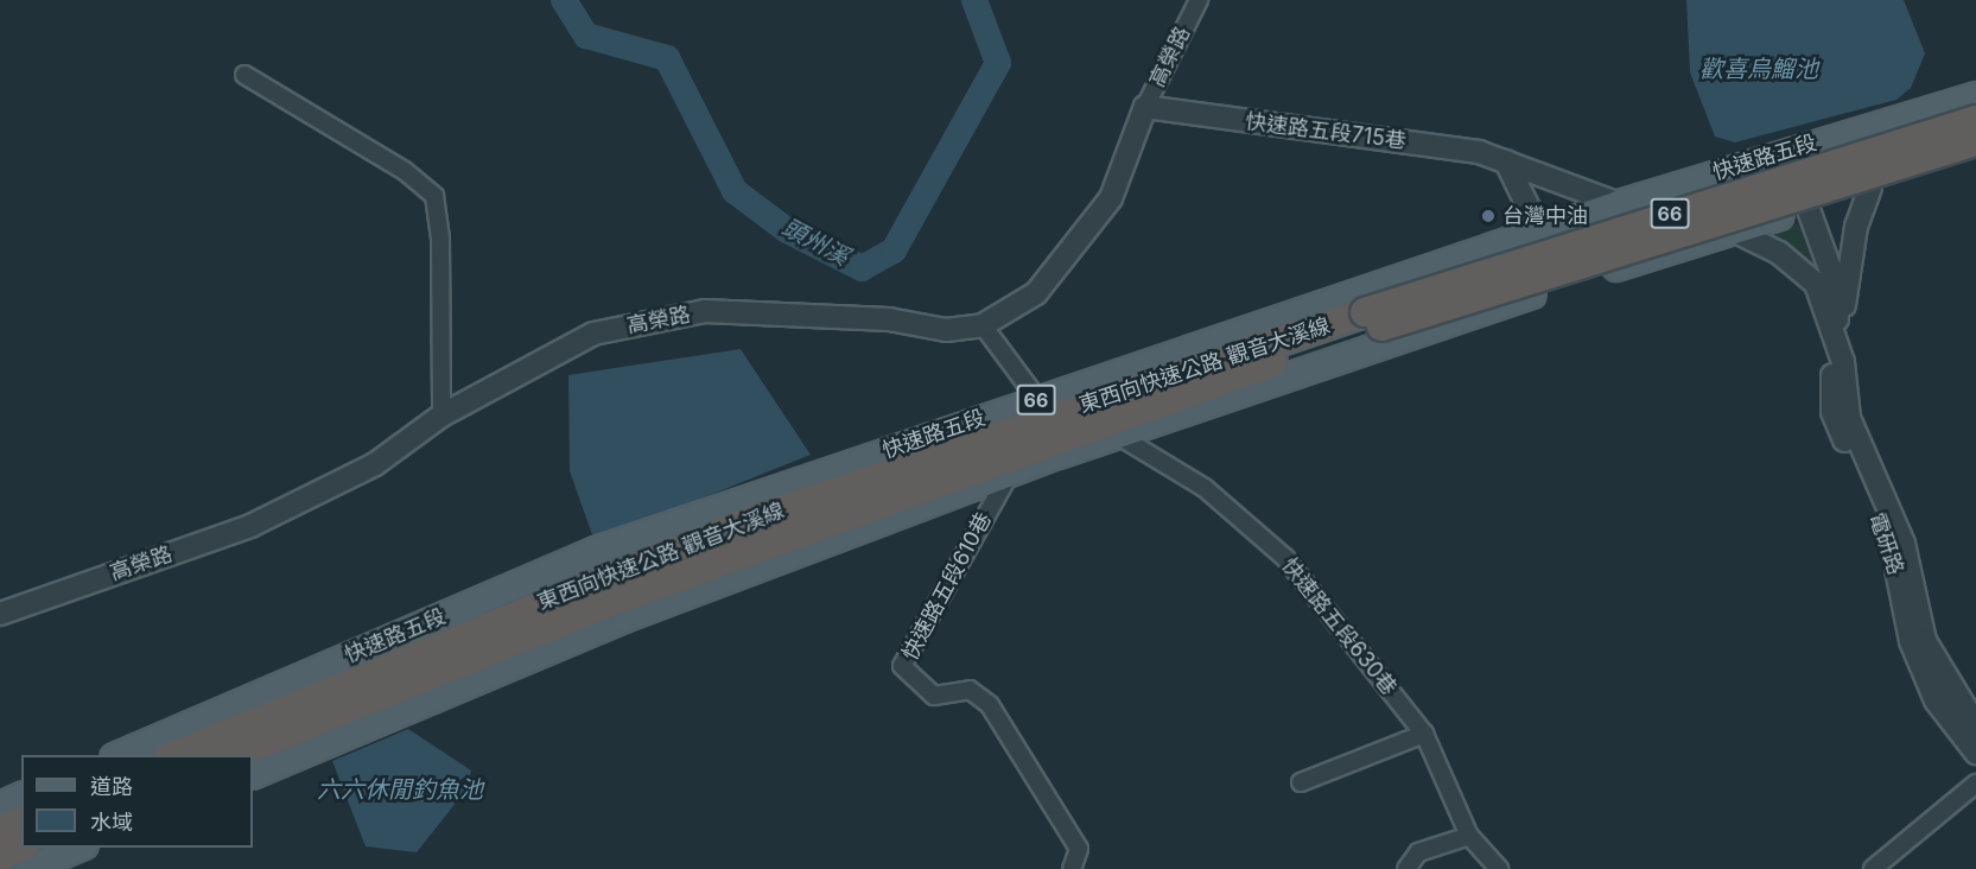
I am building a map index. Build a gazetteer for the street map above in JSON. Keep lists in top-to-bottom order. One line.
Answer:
{"streets":{"highway":["66","東西向快速公路 觀音大溪線"],"main road":["快速路五段"],"street":["高榮路","快速路五段715巷","電研路","快速路五段610巷","快速路五段630巷"]},"crossings":[["高榮路","快速路五段715巷"],["快速路五段715巷","快速路五段"],["快速路五段","電研路"],["66","電研路"],["66","快速路五段610巷"],["66","快速路五段630巷"]],"water":["歡喜烏鰡池","頭州溪","六六休閒釣魚池"],"places":["台灣中油"],"legend":["道路","水域"]}
